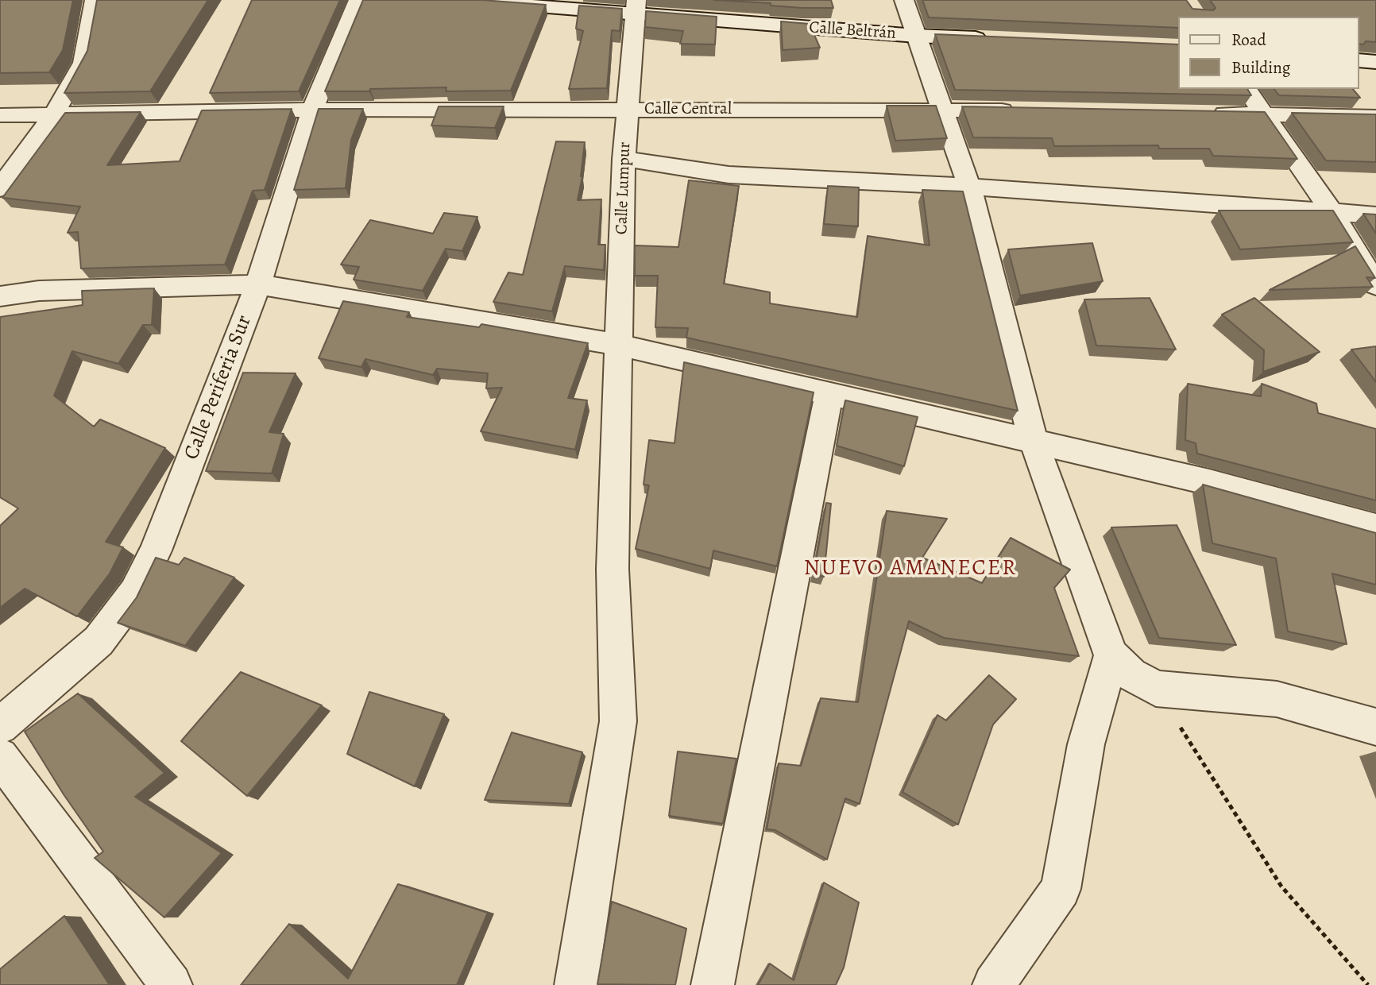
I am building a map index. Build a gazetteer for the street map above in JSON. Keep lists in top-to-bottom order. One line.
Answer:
{"streets":{"street":["Calle Beltrán","Calle Central","Calle Lumpur","Calle Periferia Sur"]},"crossings":[["Calle Beltrán","Calle Lumpur"],["Calle Central","Calle Lumpur"],["Calle Central","Calle Periferia Sur"]],"districts":["NUEVO AMANECER"],"legend":["Road","Building"]}
